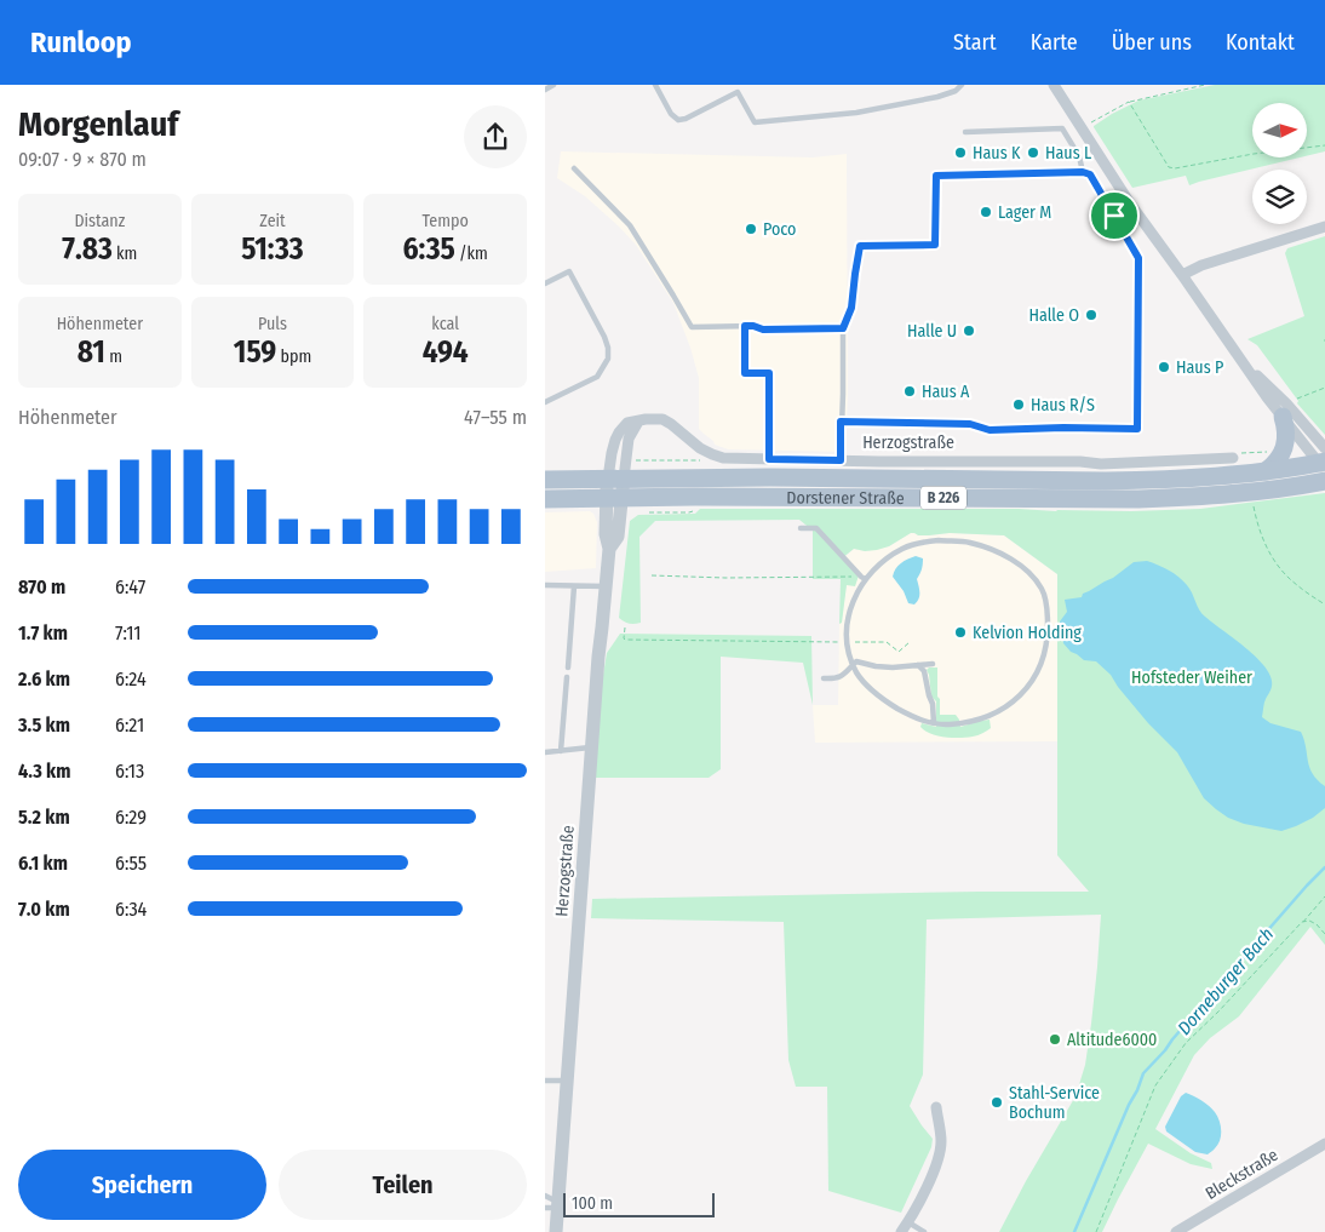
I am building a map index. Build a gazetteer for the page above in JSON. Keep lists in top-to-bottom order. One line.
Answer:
{"streets":{"main road":["Dorstener Straße","B 226"],"street":["Herzogstraße","Bleckstraße"]},"crossings":[["Herzogstraße","Dorstener Straße"]],"water":["Dorneburger Bach"],"parks":["Hofsteder Weiher"],"places":["Haus K","Haus L","Lager M","Poco","Halle O","Halle U","Haus P","Haus A","Haus R/S","Kelvion Holding","Altitude6000","Stahl-Service Bochum"],"scale_bar":"100 m","north":"right","page":{"header":"Runloop","nav":["Start","Karte","Über uns","Kontakt"],"heading":["Morgenlauf","09:07 · 9 × 870 m"],"stats":[["Distanz","7.83 km"],["Zeit","51:33"],["Tempo","6:35 /km"],["Höhenmeter","81 m"],["Puls","159 bpm"],["kcal","494"]],"chart":["Höhenmeter","47–55 m"],"list":[{"name":"870 m","note":"6:47"},{"name":"1.7 km","note":"7:11"},{"name":"2.6 km","note":"6:24"},{"name":"3.5 km","note":"6:21"},{"name":"4.3 km","note":"6:13"},{"name":"5.2 km","note":"6:29"},{"name":"6.1 km","note":"6:55"},{"name":"7.0 km","note":"6:34"}],"buttons":["Speichern","Teilen"],"scale":"100 m"}}
